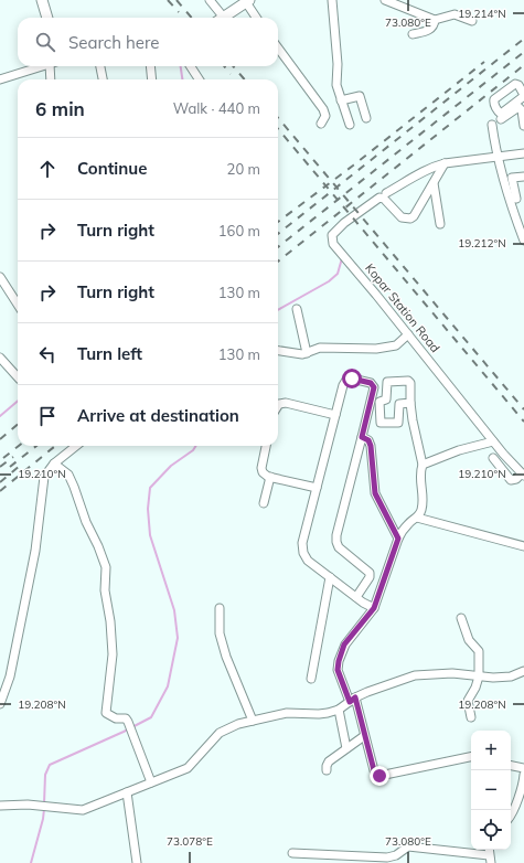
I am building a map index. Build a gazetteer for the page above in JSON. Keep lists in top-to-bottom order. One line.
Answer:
{"streets":{"street":["Kopar Station Road"]},"page":{"search":"Search here","heading":["6 min","Walk · 440 m"],"list":[["Continue","20 m"],["Turn right","160 m"],["Turn right","130 m"],["Turn left","130 m"],"Arrive at destination"],"map_buttons":["+","−"]},"coordinates":["19.214°N","73.080°E","19.212°N","19.210°N","19.208°N","73.078°E"]}
